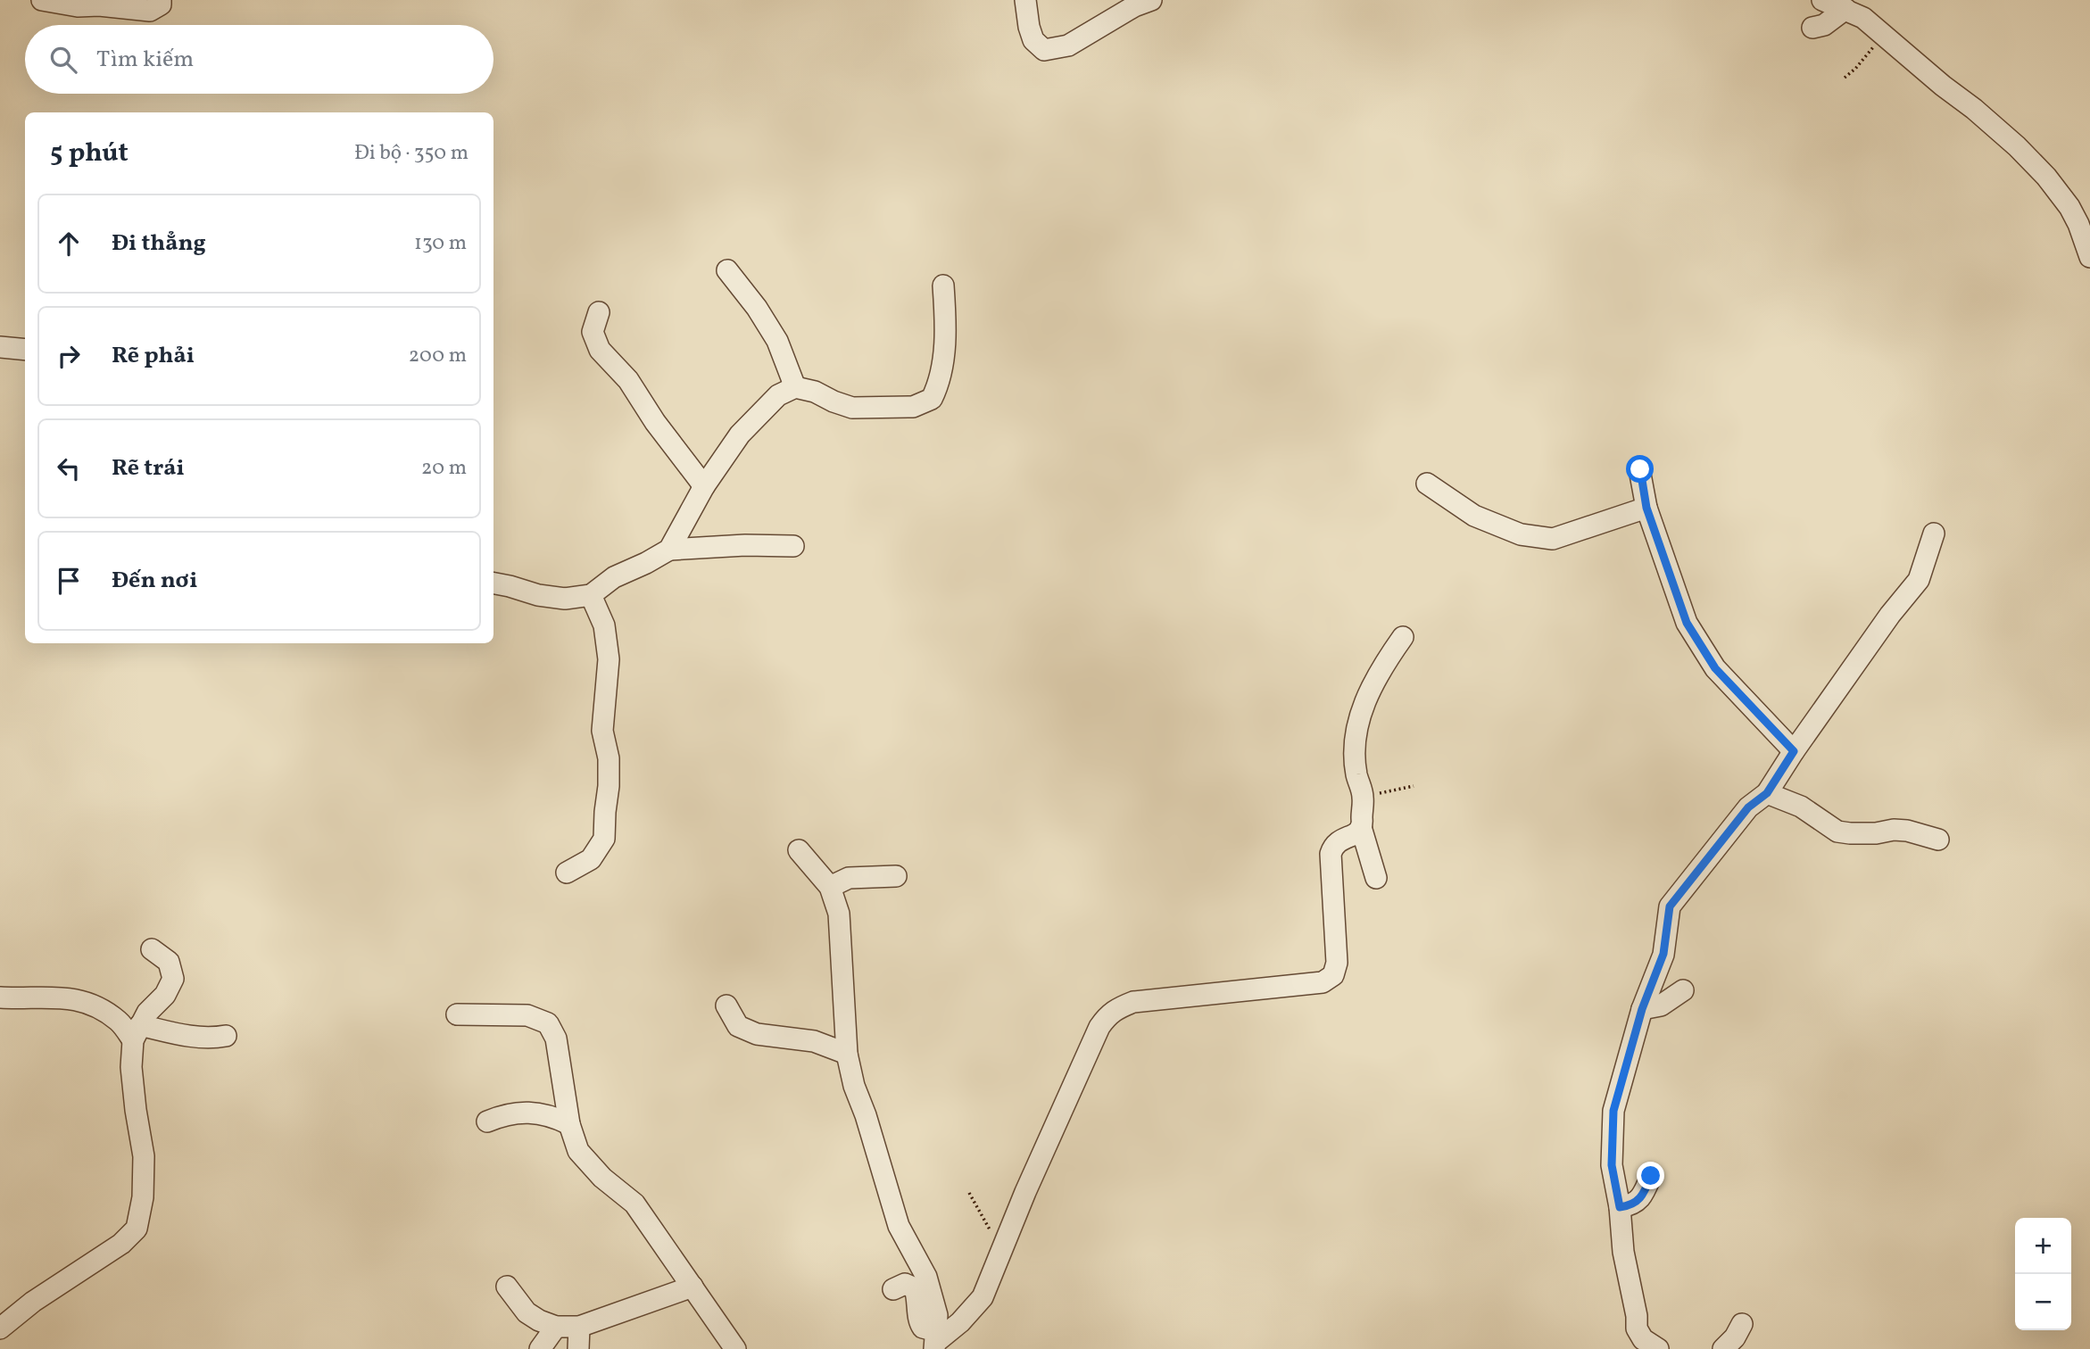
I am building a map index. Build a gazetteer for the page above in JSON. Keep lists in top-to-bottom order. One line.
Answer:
{"page":{"search":"Tìm kiếm","heading":["5 phút","Đi bộ · 350 m"],"list":[["Đi thẳng","130 m"],["Rẽ phải","200 m"],["Rẽ trái","20 m"],"Đến nơi"],"map_buttons":["+","−"]}}
